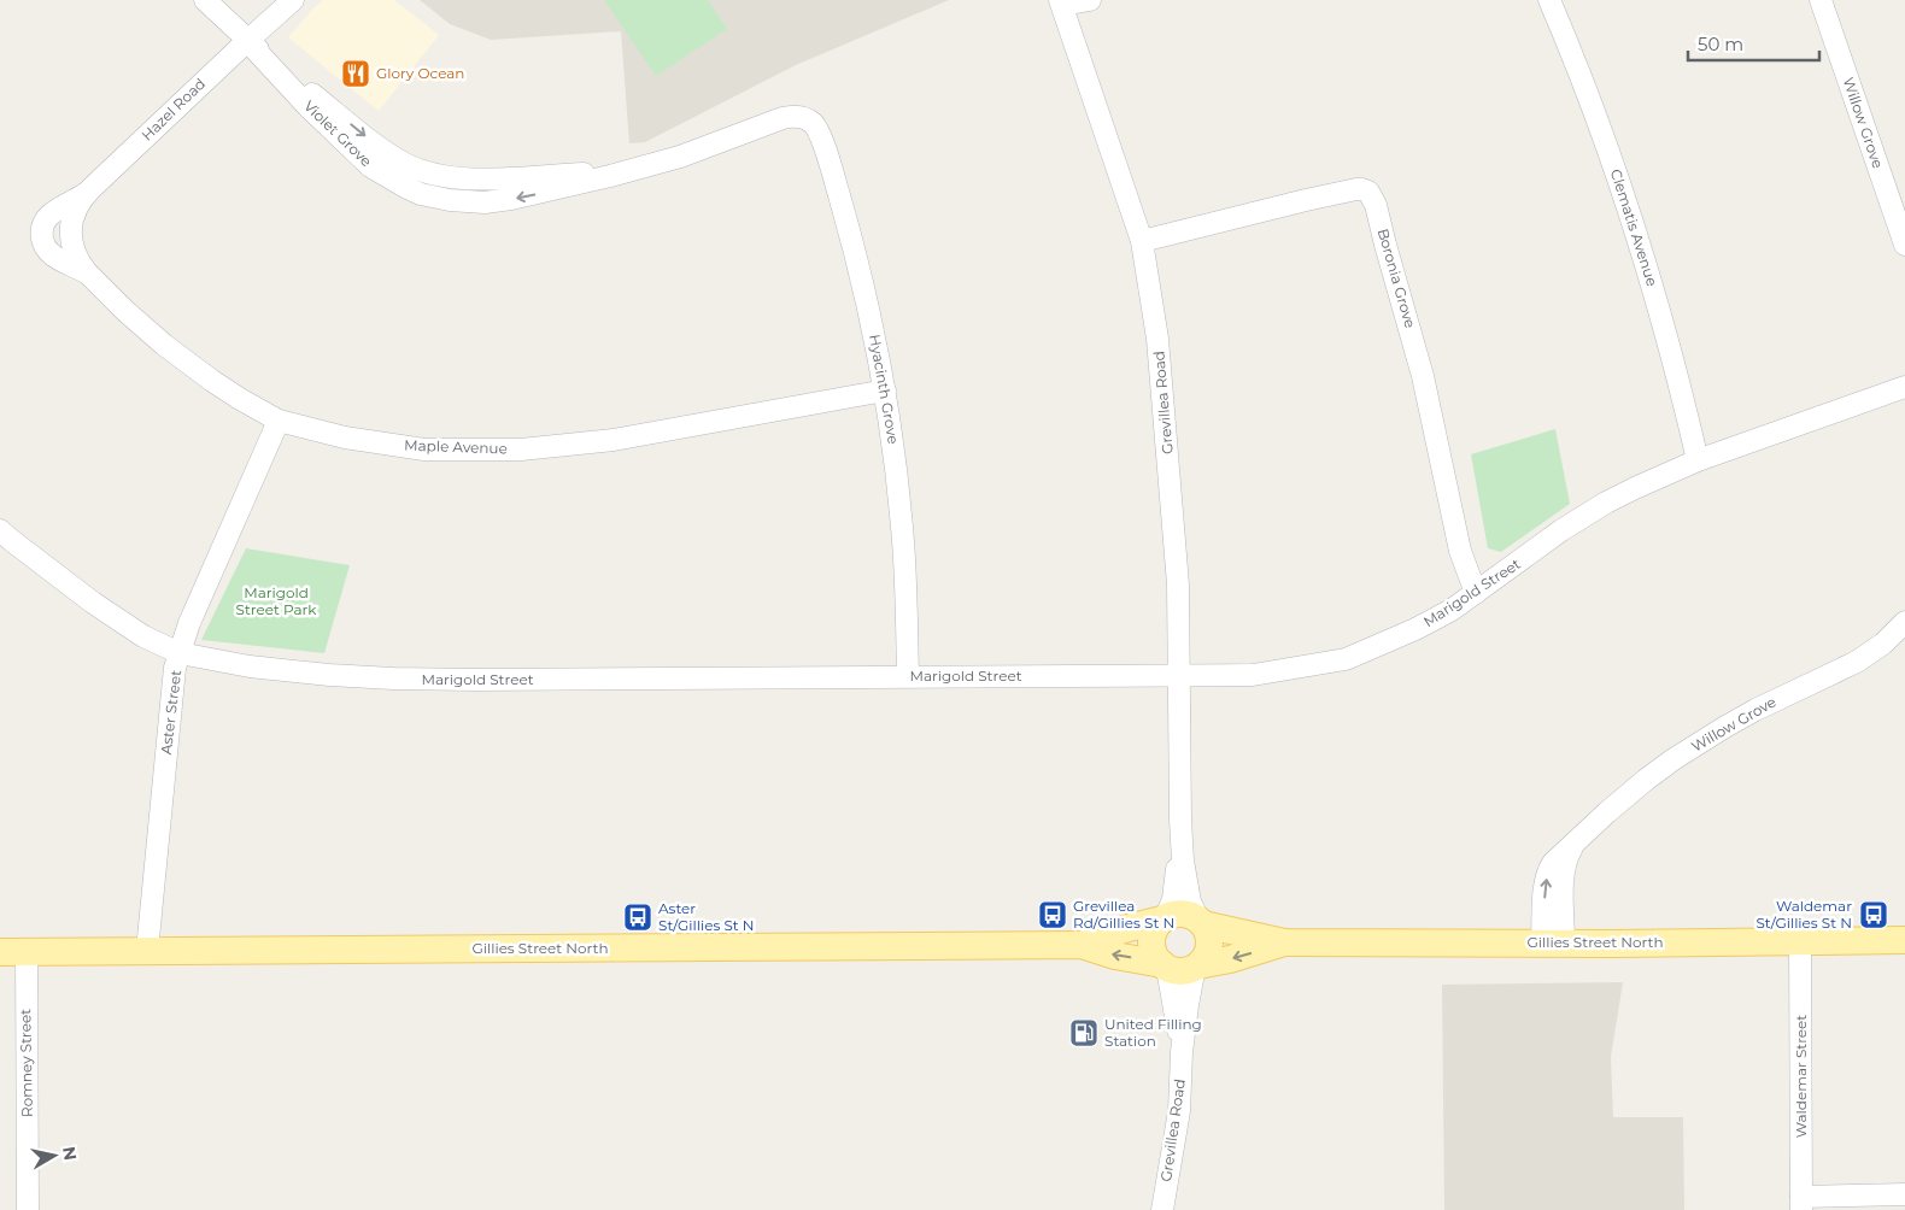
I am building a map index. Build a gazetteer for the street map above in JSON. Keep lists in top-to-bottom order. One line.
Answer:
{"streets":{"main road":["Gillies Street North"],"street":["Hazel Road","Willow Grove","Violet Grove","Clematis Avenue","Boronia Grove","Hyacinth Grove","Grevillea Road","Maple Avenue","Marigold Street","Aster Street","Romney Street","Waldemar Street"]},"crossings":[["Hazel Road","Violet Grove"],["Hazel Road","Maple Avenue"],["Willow Grove","Gillies Street North"],["Violet Grove","Hyacinth Grove"],["Clematis Avenue","Marigold Street"],["Boronia Grove","Grevillea Road"],["Boronia Grove","Marigold Street"],["Hyacinth Grove","Maple Avenue"],["Hyacinth Grove","Marigold Street"],["Grevillea Road","Marigold Street"],["Grevillea Road","Gillies Street North"],["Maple Avenue","Aster Street"],["Marigold Street","Aster Street"],["Aster Street","Gillies Street North"],["Gillies Street North","Romney Street"],["Gillies Street North","Waldemar Street"]],"parks":["Marigold Street Park"],"places":{"restaurant":["Glory Ocean"],"bus stop":["Grevillea Rd/Gillies St N","Waldemar St/Gillies St N","Aster St/Gillies St N"],"fuel station":["United Filling Station"]},"scale_bar":"50 m","north":"right"}
